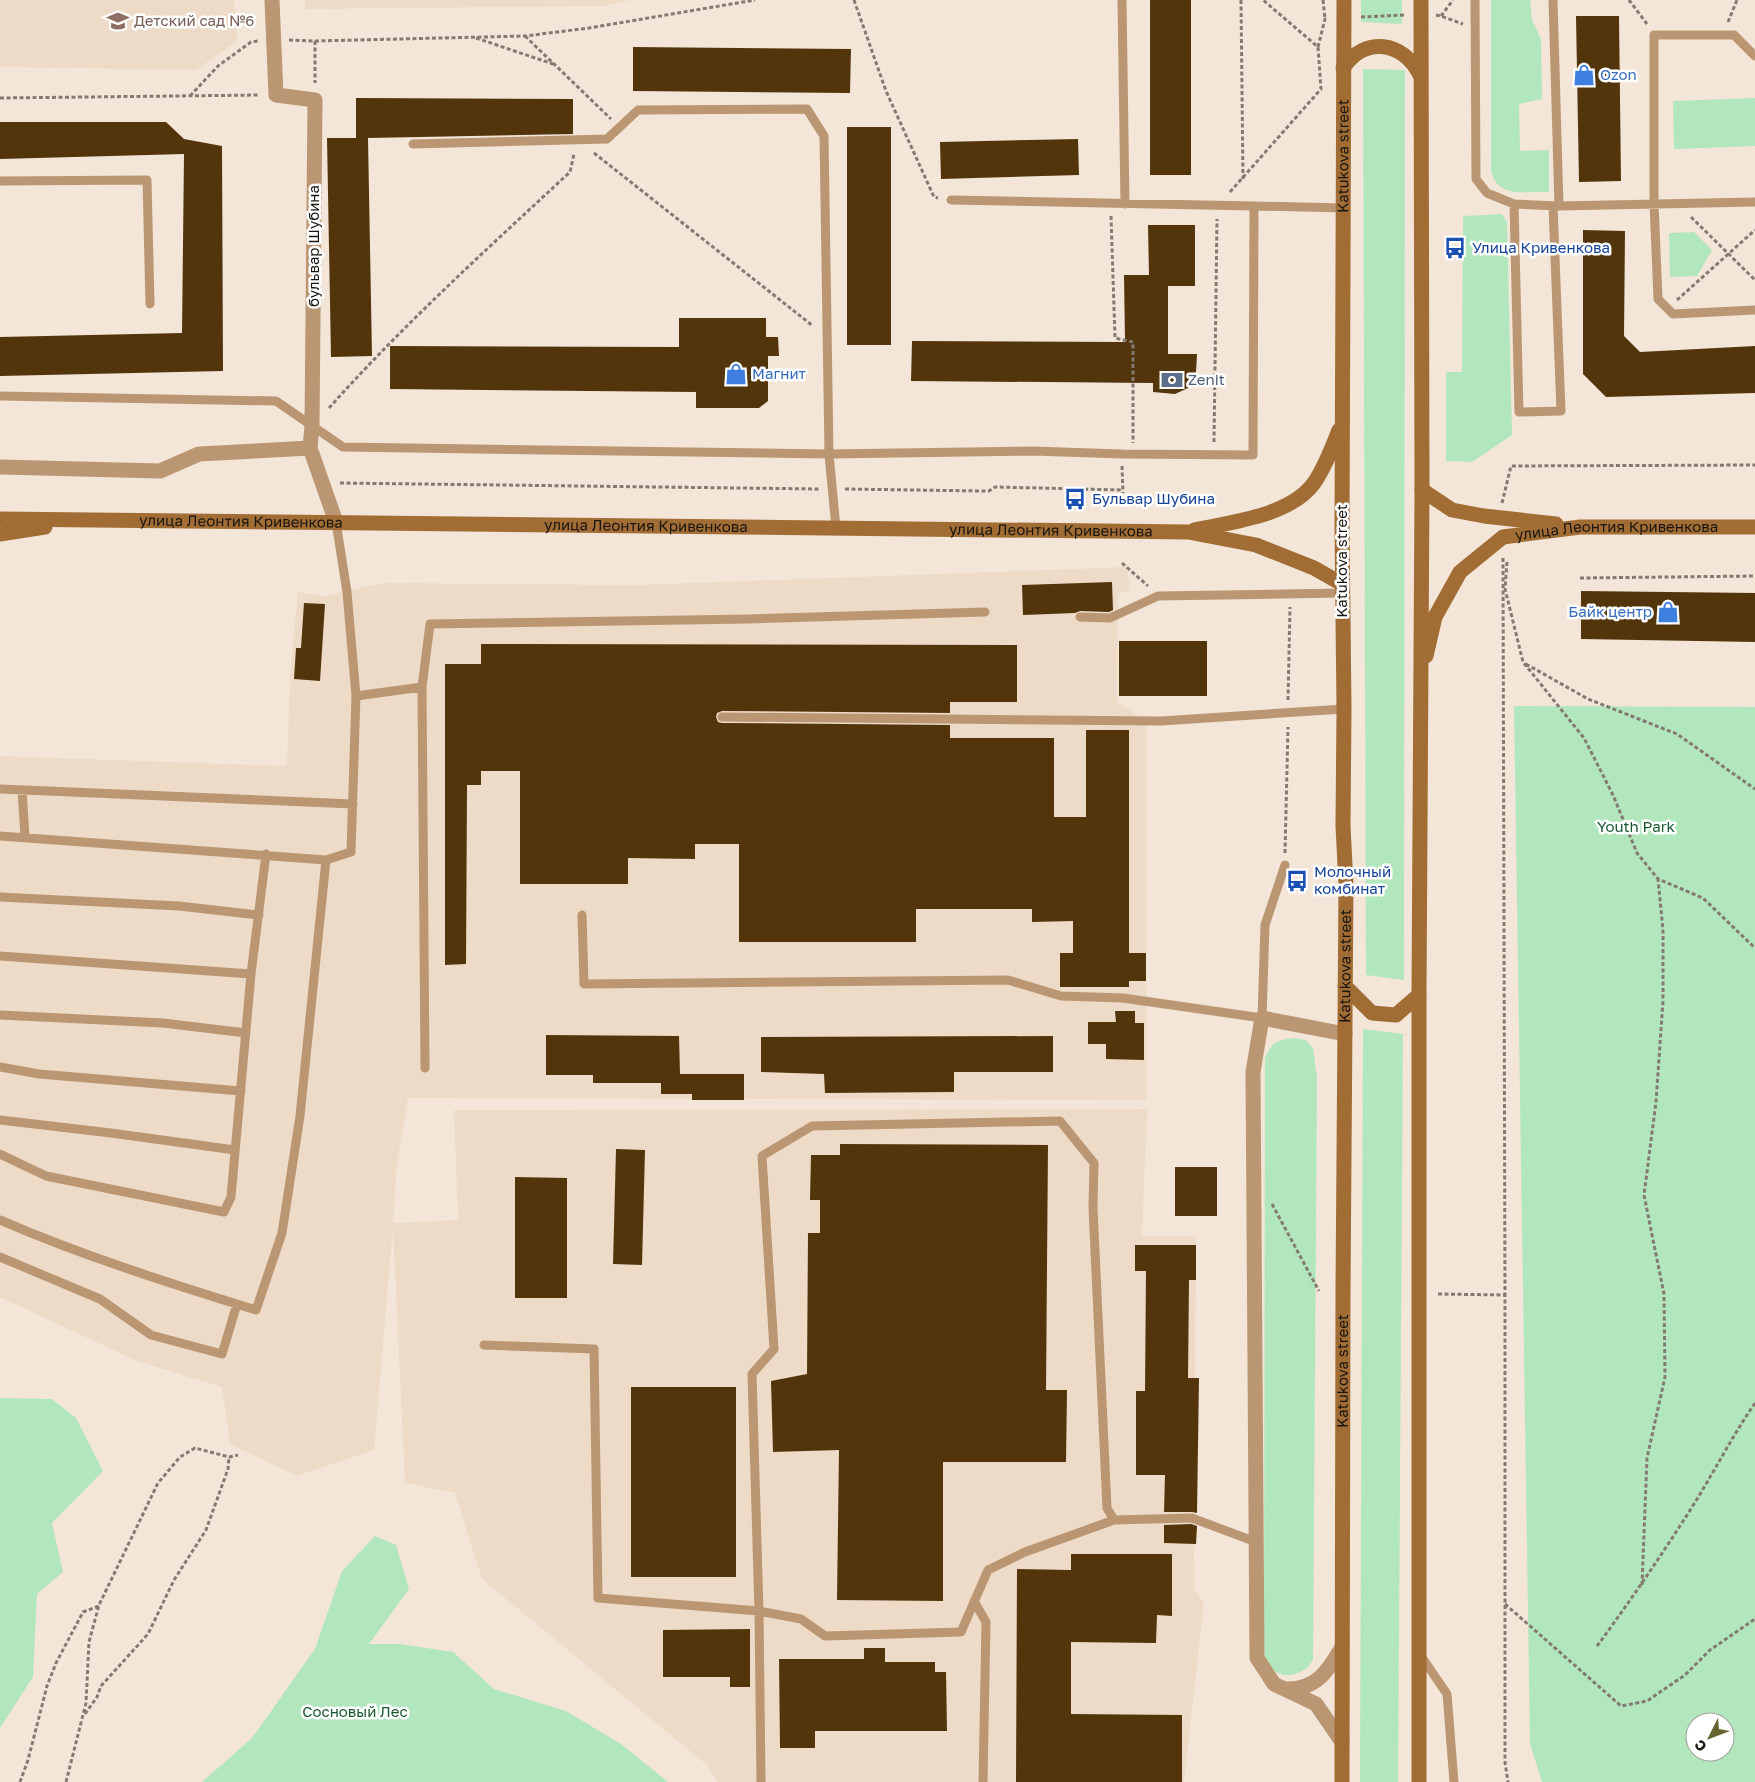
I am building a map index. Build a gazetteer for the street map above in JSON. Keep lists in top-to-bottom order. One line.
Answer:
{"streets":{"main road":["Katukova street","улица Леонтия Кривенкова"],"street":["бульвар Шубина"]},"crossings":[["бульвар Шубина","улица Леонтия Кривенкова"]],"parks":["Youth Park","Сосновый Лес"],"places":{"school or university":["Детский сад №6"],"shop":["Ozon","Магнит","Байк центр"],"bus stop":["Улица Кривенкова","Бульвар Шубина","Молочный комбинат"],"bank":["Zenit"]},"north":"bottom left"}
